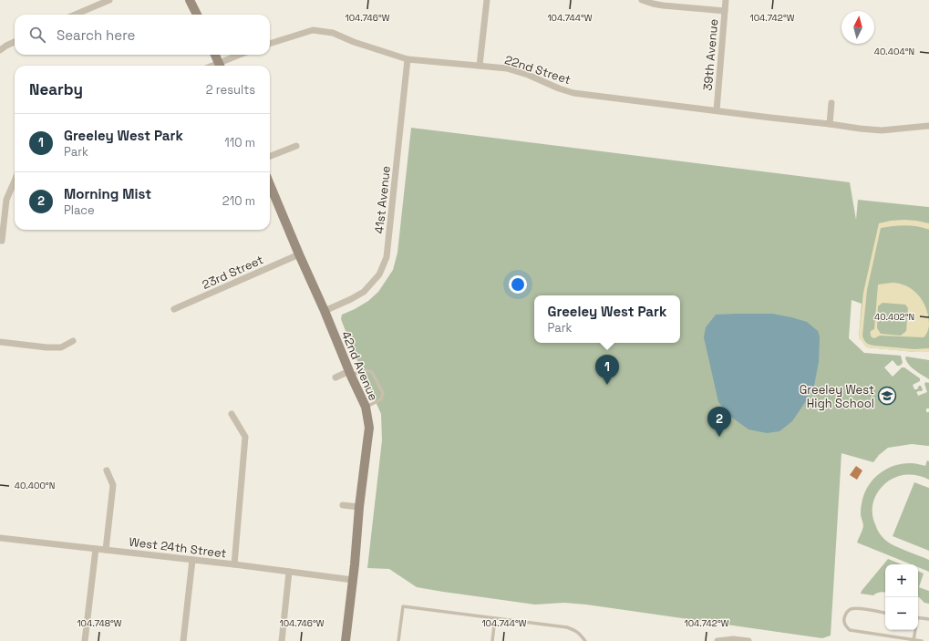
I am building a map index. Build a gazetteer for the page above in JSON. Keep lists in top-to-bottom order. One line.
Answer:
{"streets":{"street":["39th Avenue","22nd Street","41st Avenue","23rd Street","42nd Avenue","West 24th Street"]},"crossings":[["39th Avenue","22nd Street"],["22nd Street","41st Avenue"],["41st Avenue","42nd Avenue"],["23rd Street","42nd Avenue"],["42nd Avenue","West 24th Street"]],"places":{"school or university":["Greeley West High School"]},"north":"top","page":{"search":"Search here","heading":["Nearby","2 results"],"list":[{"mark":"1","name":"Greeley West Park","note":"Park","value":"110 m"},{"mark":"2","name":"Morning Mist","note":"Place","value":"210 m"}],"popup":["Greeley West Park","Park"],"pins":["1","2"],"map_buttons":["+","−"]},"coordinates":["104.746°W","104.744°W","104.742°W","40.404°N","40.402°N","40.400°N","104.748°W"]}
